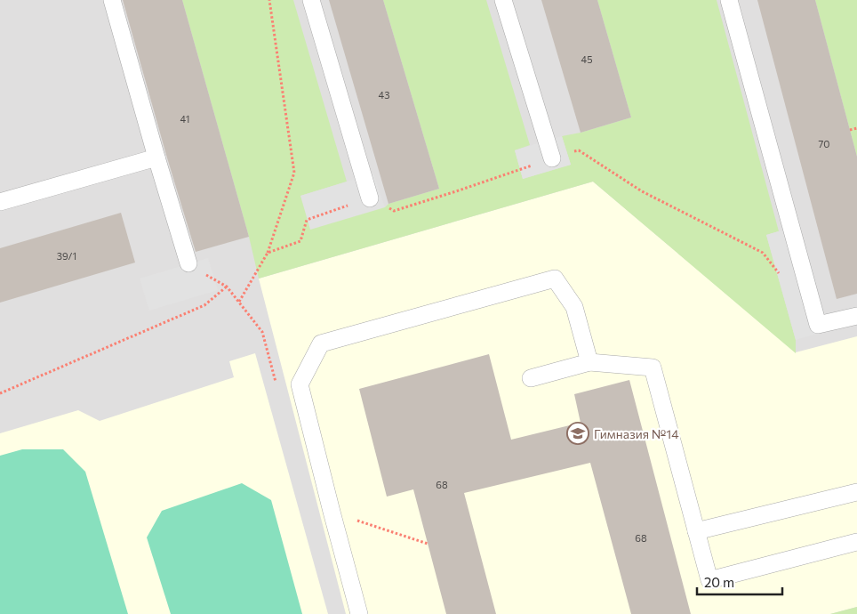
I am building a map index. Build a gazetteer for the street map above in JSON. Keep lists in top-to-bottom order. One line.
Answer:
{"places":{"school or university":["Гимназия №14"]},"house_numbers":["45","43","41","70","39/1","68","68"],"scale_bar":"20 m"}
